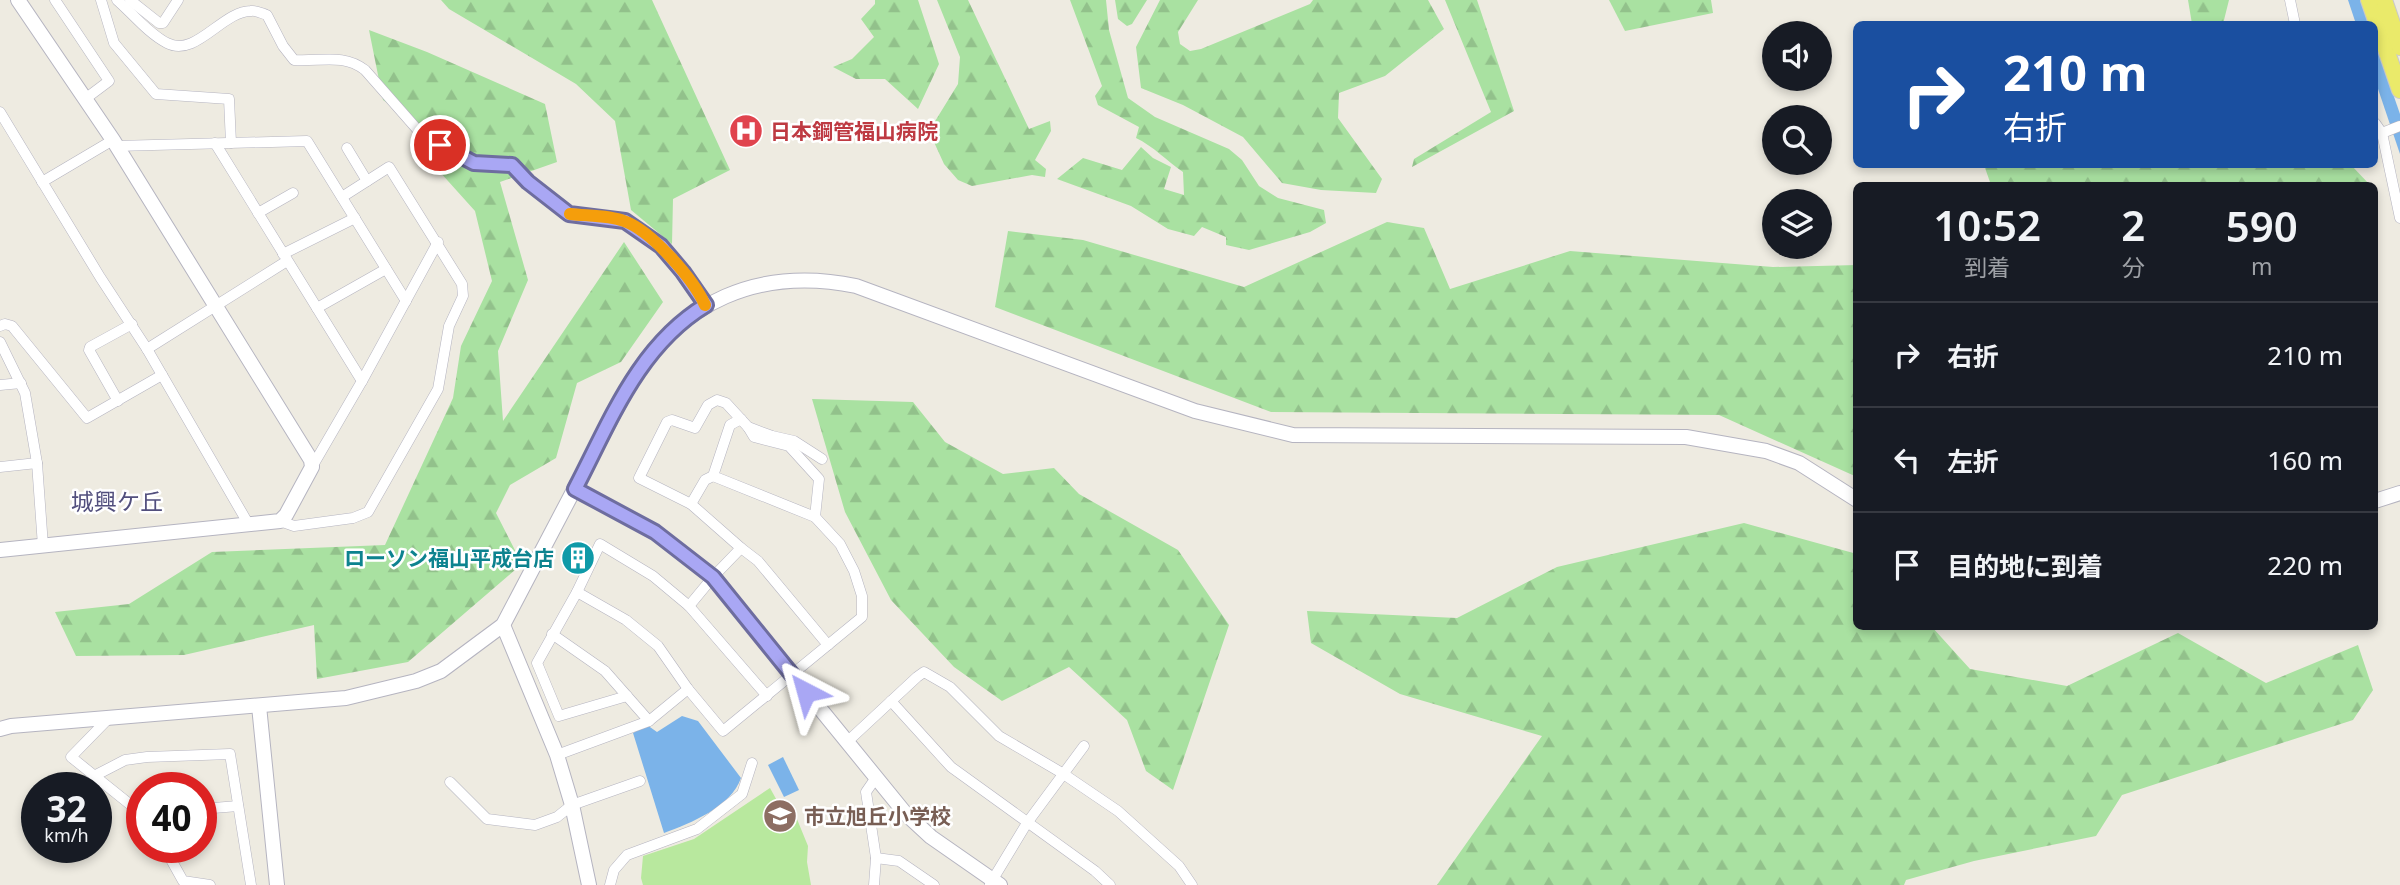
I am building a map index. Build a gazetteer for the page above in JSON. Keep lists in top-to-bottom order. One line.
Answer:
{"districts":["城興ケ丘"],"places":{"hospital":["日本鋼管福山病院"],"building":["ローソン福山平成台店"],"school or university":["市立旭丘小学校"]},"page":{"turn":["210 m","右折"],"eta":["10:52","到着","2","分","590","m"],"list":[{"name":"右折","value":"210 m"},{"name":"左折","value":"160 m"},{"name":"目的地に到着","value":"220 m"}],"speed":"32 km/h","limit":"40"}}
